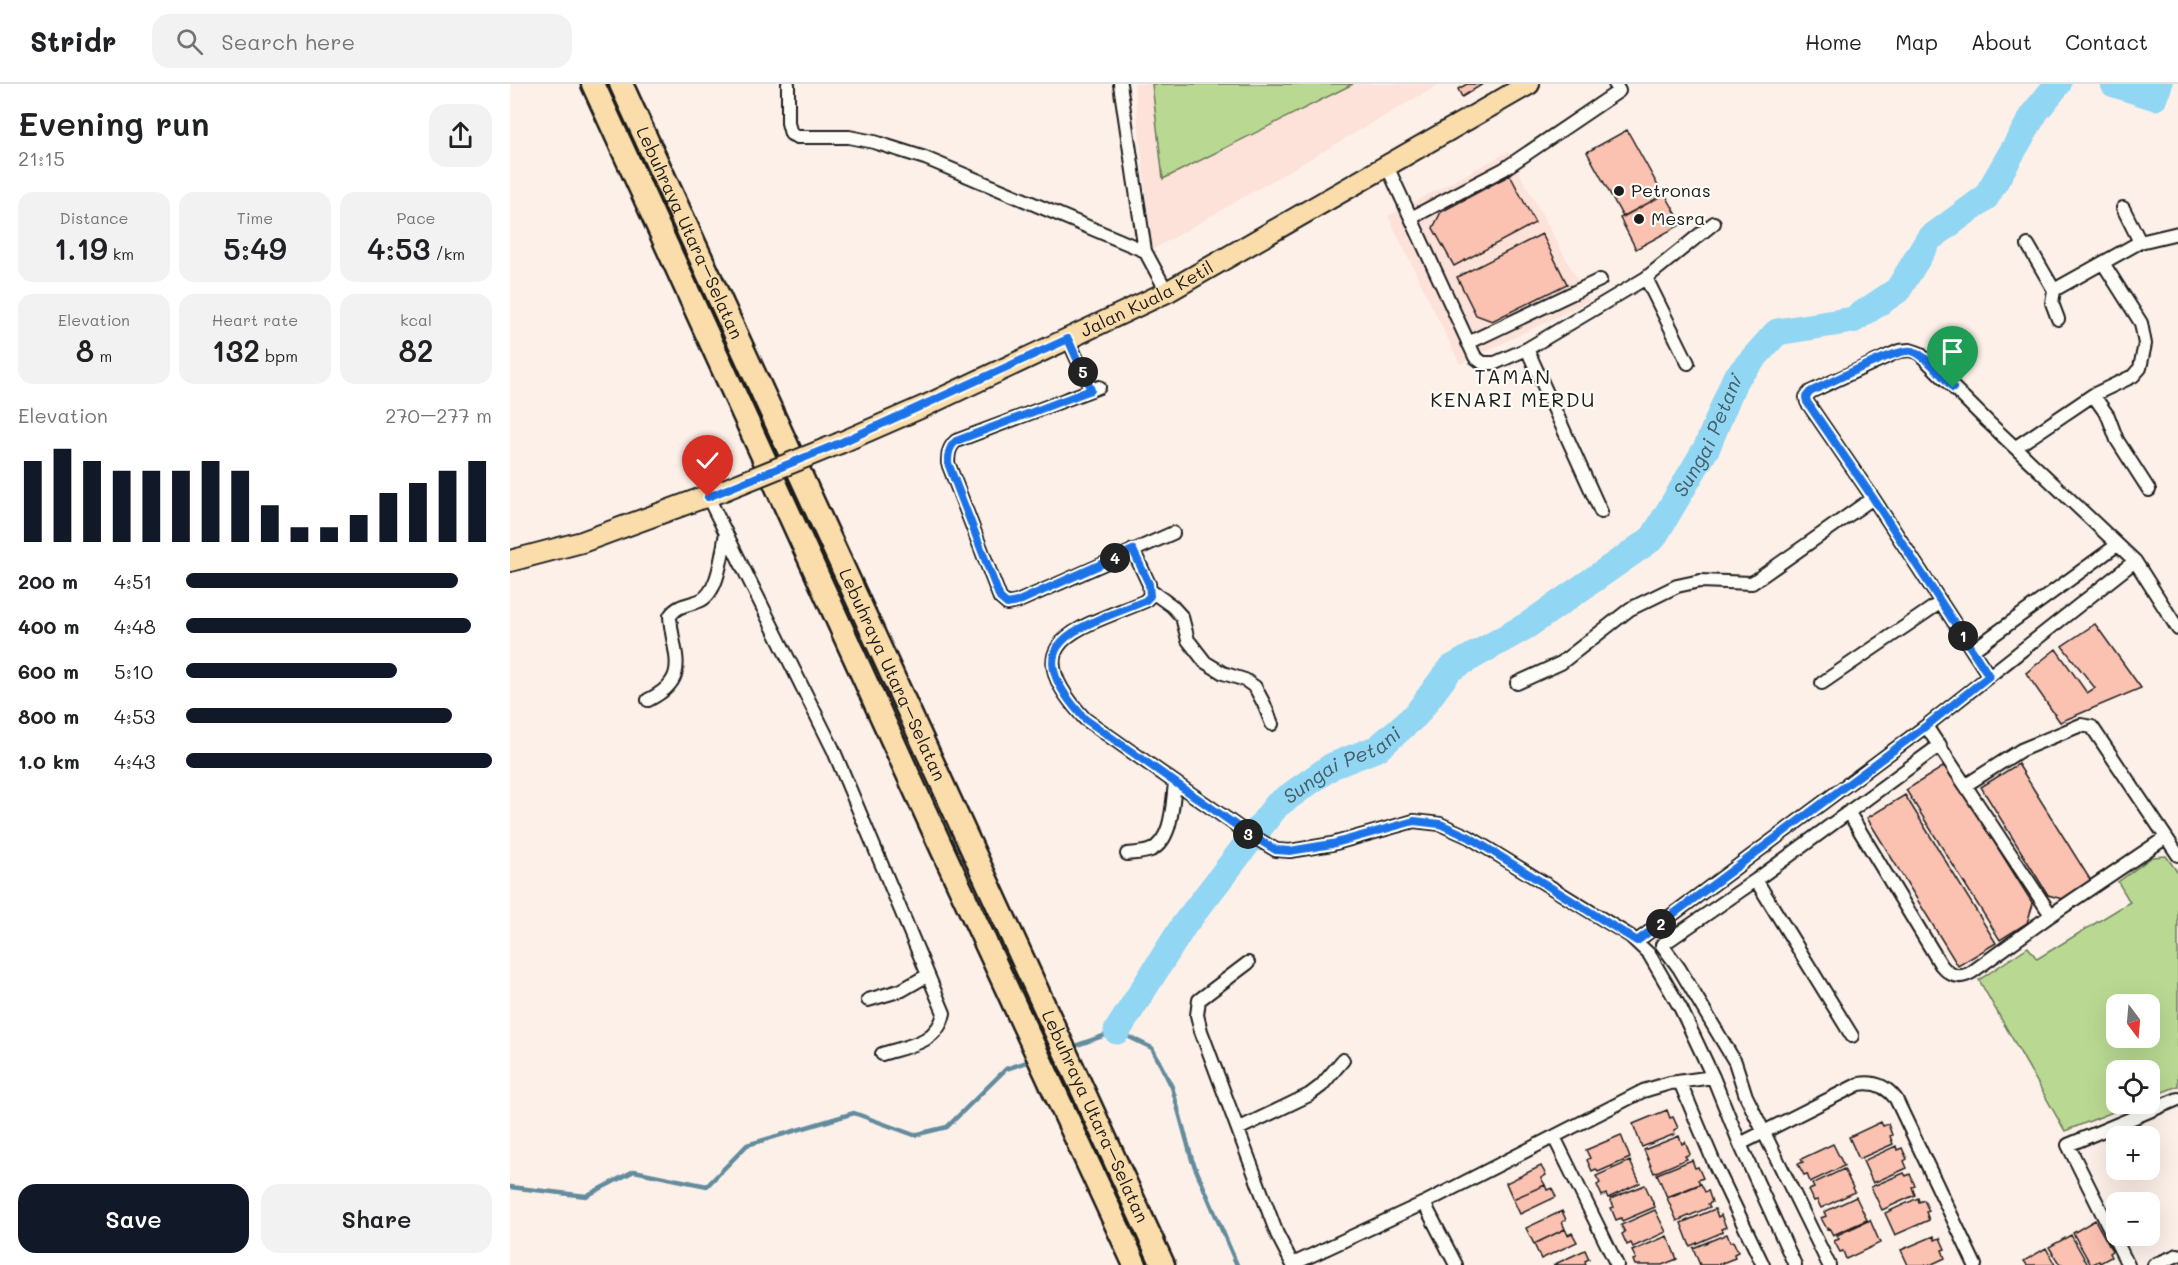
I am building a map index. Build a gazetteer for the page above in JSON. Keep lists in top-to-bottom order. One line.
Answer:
{"streets":{"highway":["Lebuhraya Utara–Selatan"],"main road":["Jalan Kuala Ketil"]},"districts":["TAMAN KENARI MERDU"],"water":["Sungai Petani"],"places":["Petronas","Mesra"],"north":"bottom","page":{"header":"Stridr","search":"Search here","nav":["Home","Map","About","Contact"],"heading":["Evening run","21:15"],"stats":[["Distance","1.19 km"],["Time","5:49"],["Pace","4:53 /km"],["Elevation","8 m"],["Heart rate","132 bpm"],["kcal","82"]],"pins":["5","4","1","3","2"],"chart":["Elevation","270–277 m"],"list":[{"name":"200 m","note":"4:51"},{"name":"400 m","note":"4:48"},{"name":"600 m","note":"5:10"},{"name":"800 m","note":"4:53"},{"name":"1.0 km","note":"4:43"}],"map_buttons":["+","−"],"buttons":["Save","Share"]}}
